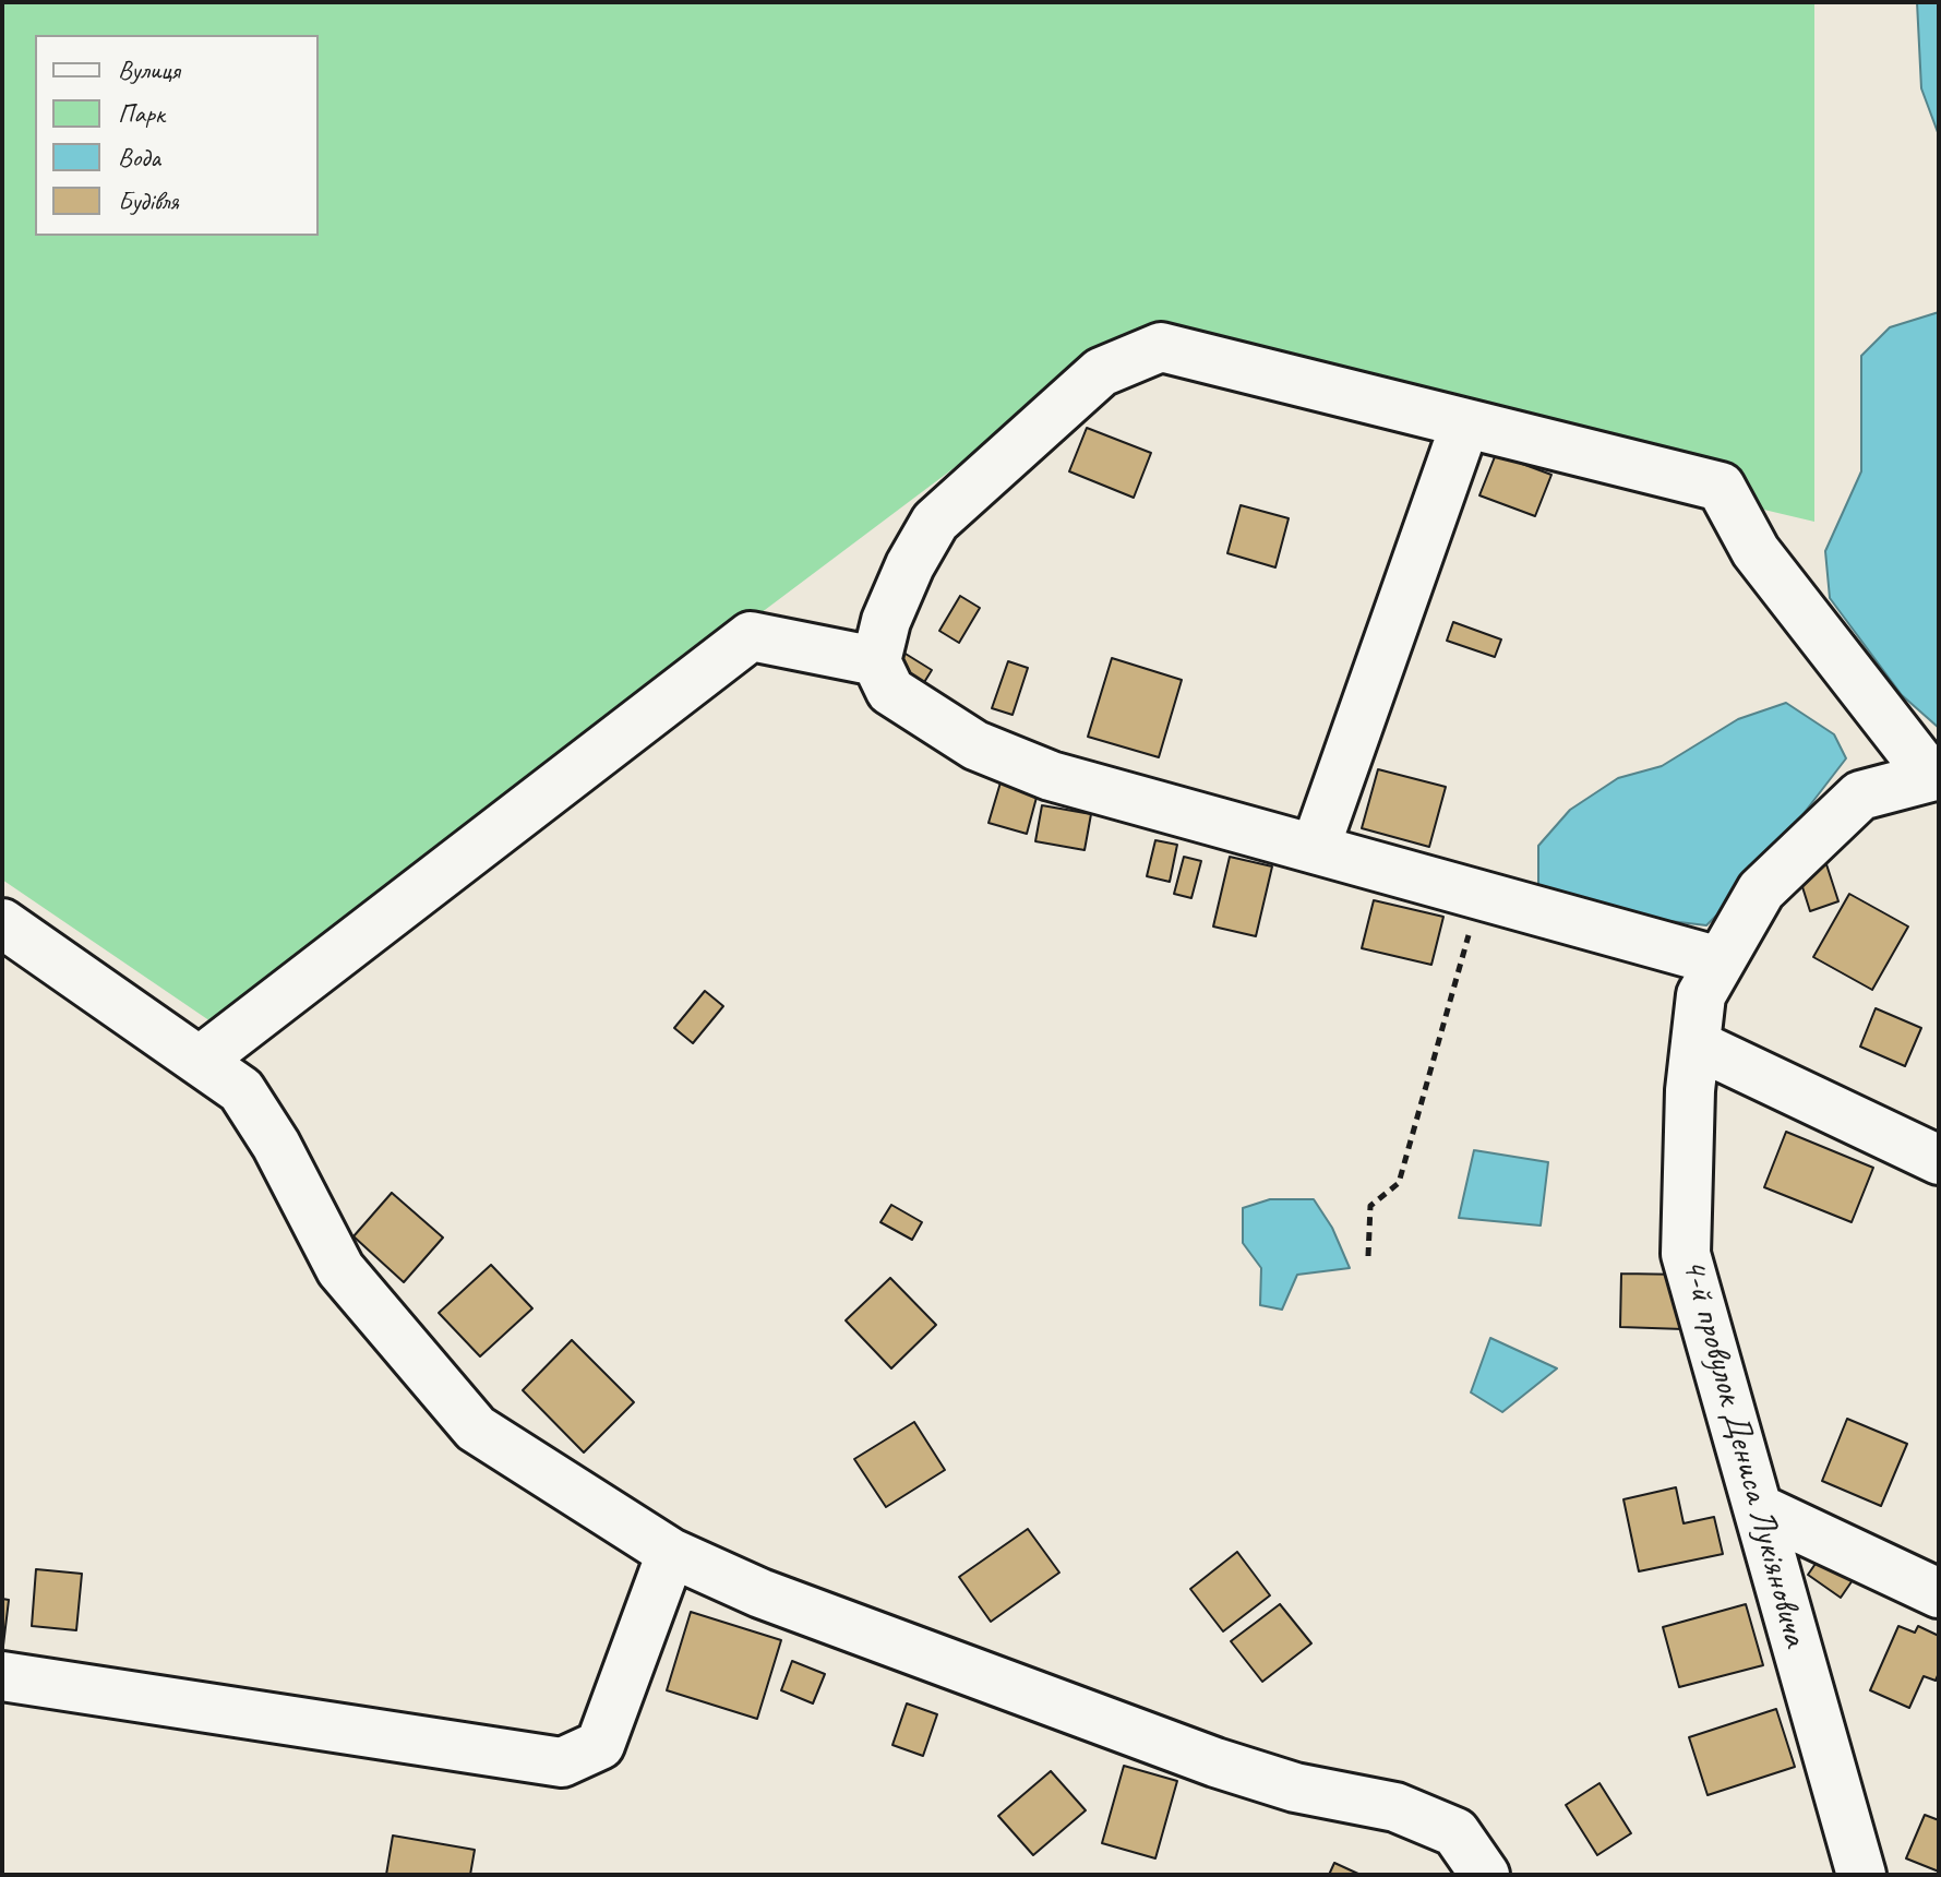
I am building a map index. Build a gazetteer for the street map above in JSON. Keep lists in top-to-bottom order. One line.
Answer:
{"streets":{"street":["4-й провулок Дениса Лукіяновича"]},"legend":["Вулиця","Парк","Вода","Будівля"]}
